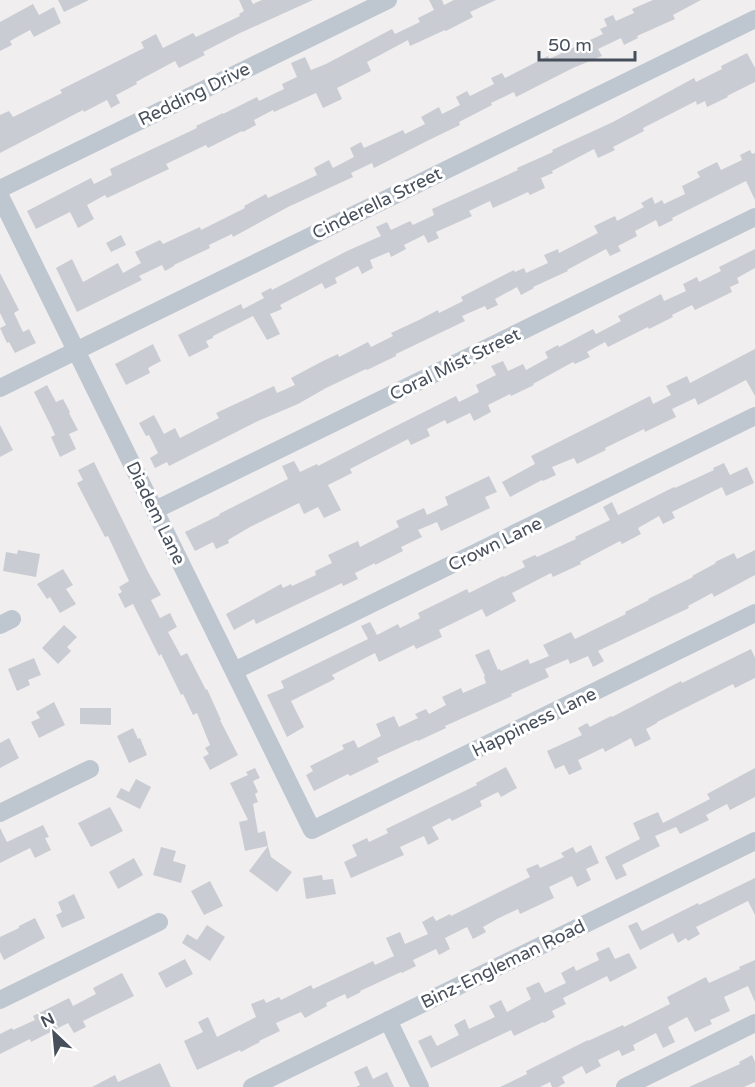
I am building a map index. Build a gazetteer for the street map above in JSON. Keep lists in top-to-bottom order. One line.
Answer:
{"streets":{"street":["Redding Drive","Cinderella Street","Coral Mist Street","Diadem Lane","Crown Lane","Happiness Lane","Binz-Engleman Road"]},"crossings":[["Cinderella Street","Diadem Lane"],["Coral Mist Street","Diadem Lane"],["Diadem Lane","Crown Lane"],["Diadem Lane","Happiness Lane"]],"scale_bar":"50 m","north":"top left"}
